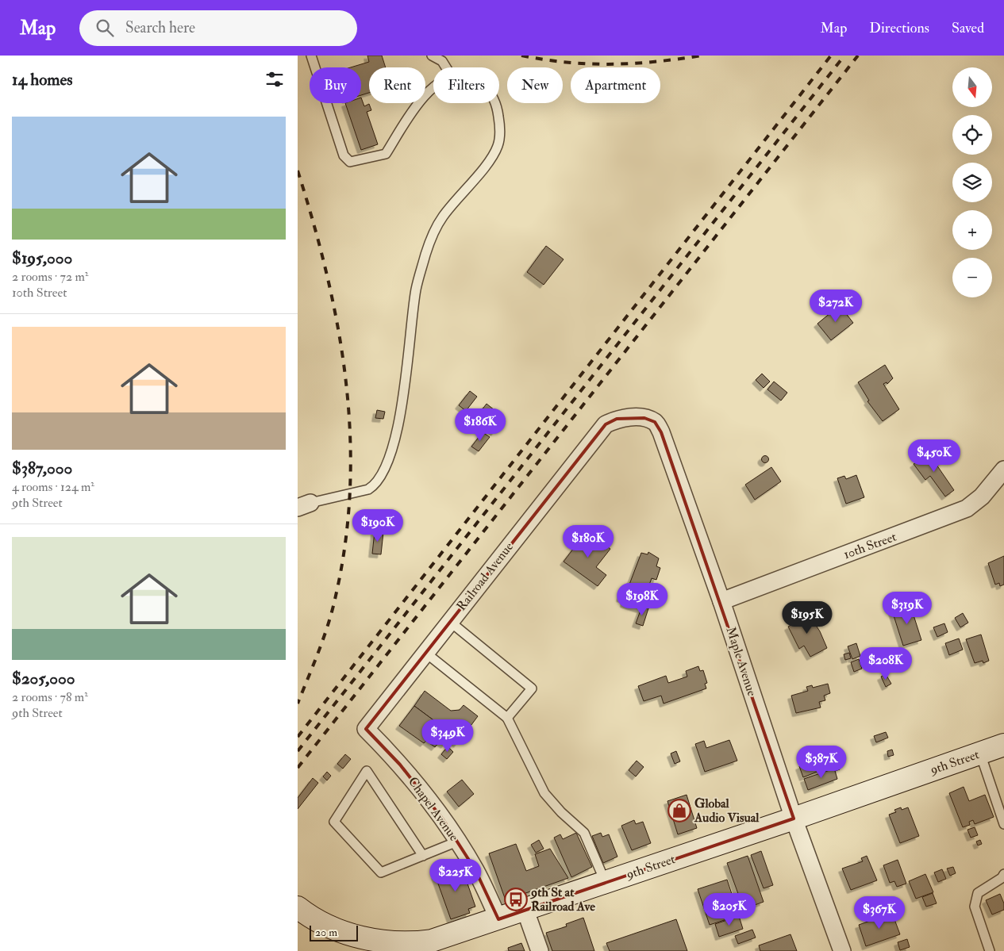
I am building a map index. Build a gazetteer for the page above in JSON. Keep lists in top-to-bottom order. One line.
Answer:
{"streets":{"main road":["9th Street"],"street":["10th Street","Railroad Avenue","Maple Avenue","Chapel Avenue"]},"crossings":[["10th Street","Maple Avenue"],["Railroad Avenue","Maple Avenue"],["Railroad Avenue","Chapel Avenue"],["Maple Avenue","9th Street"],["9th Street","Chapel Avenue"]],"places":{"shop":["Global Audio Visual"],"bus stop":["9th St at Railroad Ave"]},"scale_bar":"20 m","north":"bottom","page":{"header":"Map","search":"Search here","nav":["Map","Directions","Saved"],"heading":"14 homes","map_buttons":["+","−"],"chip":["Buy","Rent","Filters","New","Apartment"],"list":[{"name":"$195,000","note":"2 rooms · 72 m² · 10th Street"},{"name":"$387,000","note":"4 rooms · 124 m² · 9th Street"},{"name":"$205,000","note":"2 rooms · 78 m² · 9th Street"}],"price":["$272K","$186K","$450K","$190K","$180K","$198K","$319K","$195K","$208K","$349K","$387K","$225K","$205K","$367K"],"scale":"20 m"}}
